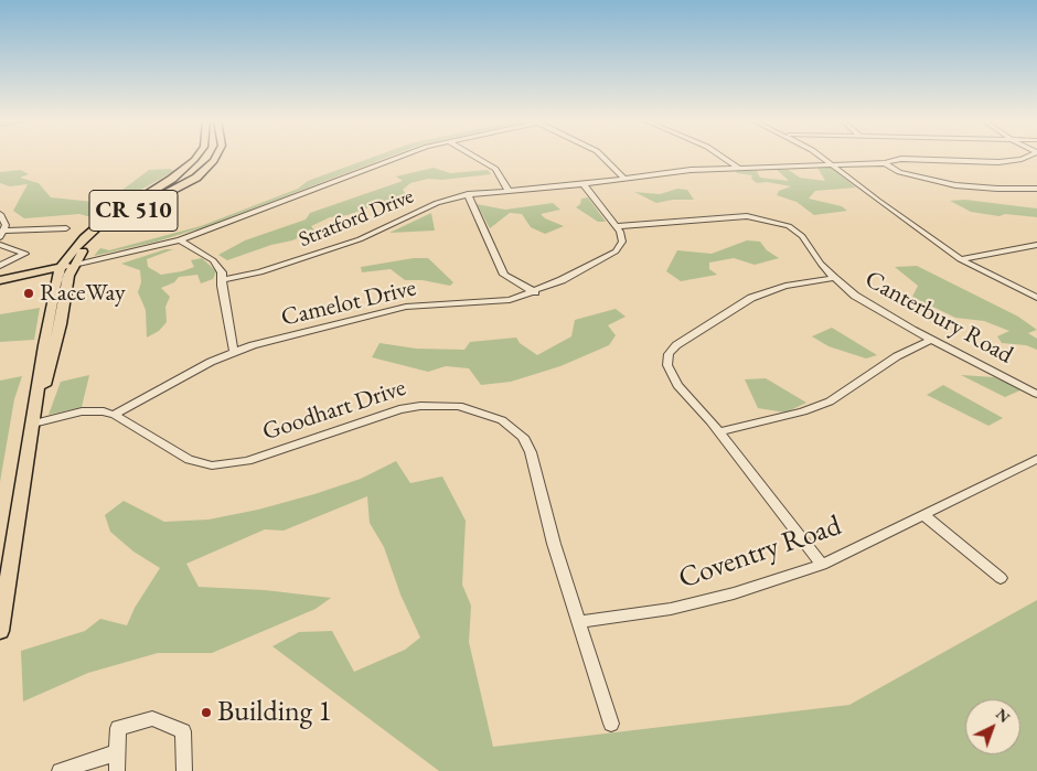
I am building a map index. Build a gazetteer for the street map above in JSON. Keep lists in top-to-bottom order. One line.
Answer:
{"streets":{"main road":["CR 510"],"street":["Stratford Drive","Camelot Drive","Canterbury Road","Goodhart Drive","Coventry Road"]},"crossings":[["CR 510","Goodhart Drive"],["Camelot Drive","Canterbury Road"],["Camelot Drive","Goodhart Drive"],["Goodhart Drive","Coventry Road"]],"places":["RaceWay","Building 1"],"north":"top right"}
